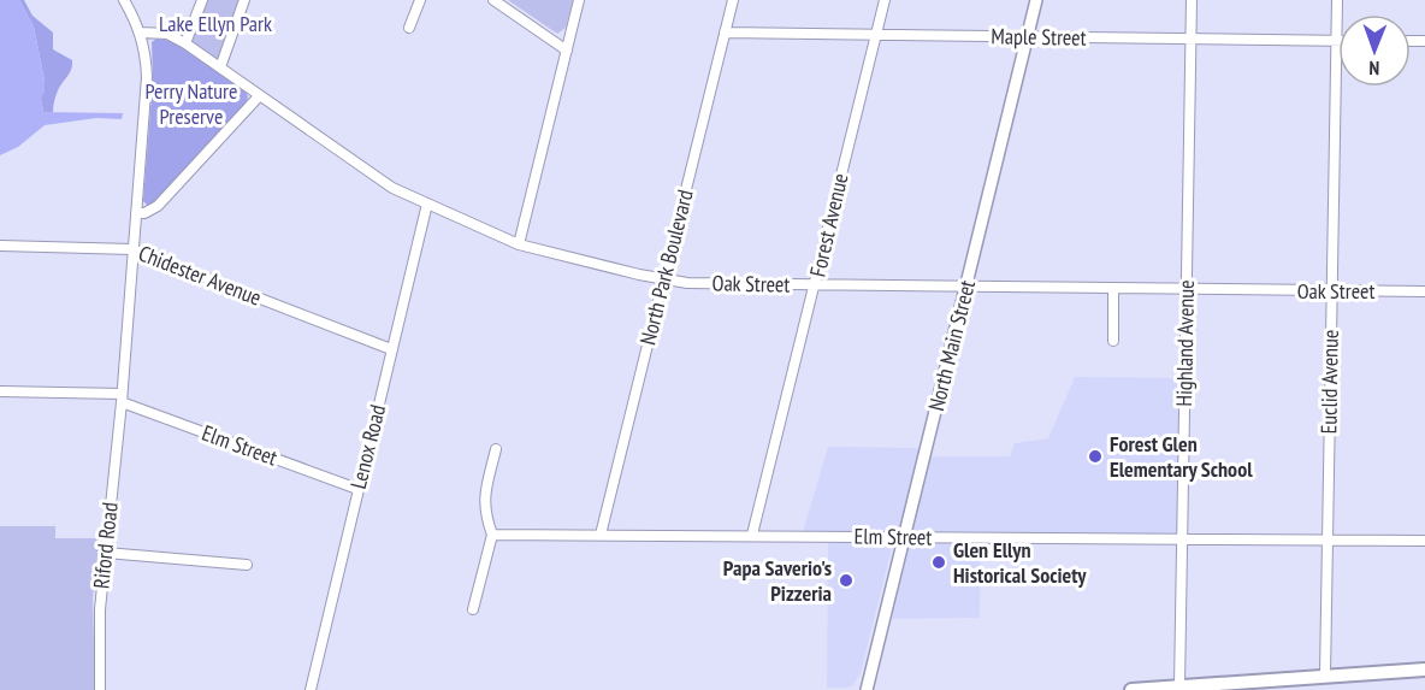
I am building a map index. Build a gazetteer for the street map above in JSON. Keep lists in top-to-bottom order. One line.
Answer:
{"streets":{"street":["Maple Street","Forest Avenue","North Park Boulevard","Chidester Avenue","Oak Street","Highland Avenue","North Main Street","Euclid Avenue","Elm Street","Lenox Road","Riford Road"]},"crossings":[["Maple Street","Forest Avenue"],["Maple Street","North Park Boulevard"],["Maple Street","Highland Avenue"],["Maple Street","North Main Street"],["Maple Street","Euclid Avenue"],["Forest Avenue","Oak Street"],["Forest Avenue","Elm Street"],["North Park Boulevard","Oak Street"],["North Park Boulevard","Elm Street"],["Chidester Avenue","Lenox Road"],["Chidester Avenue","Riford Road"],["Oak Street","Highland Avenue"],["Oak Street","North Main Street"],["Oak Street","Euclid Avenue"],["Oak Street","Lenox Road"],["Highland Avenue","Elm Street"],["North Main Street","Elm Street"],["Euclid Avenue","Elm Street"],["Elm Street","Lenox Road"],["Elm Street","Riford Road"]],"parks":["Lake Ellyn Park","Perry Nature Preserve"],"places":["Forest Glen Elementary School","Glen Ellyn Historical Society","Papa Saverio's Pizzeria"],"north":"bottom"}
